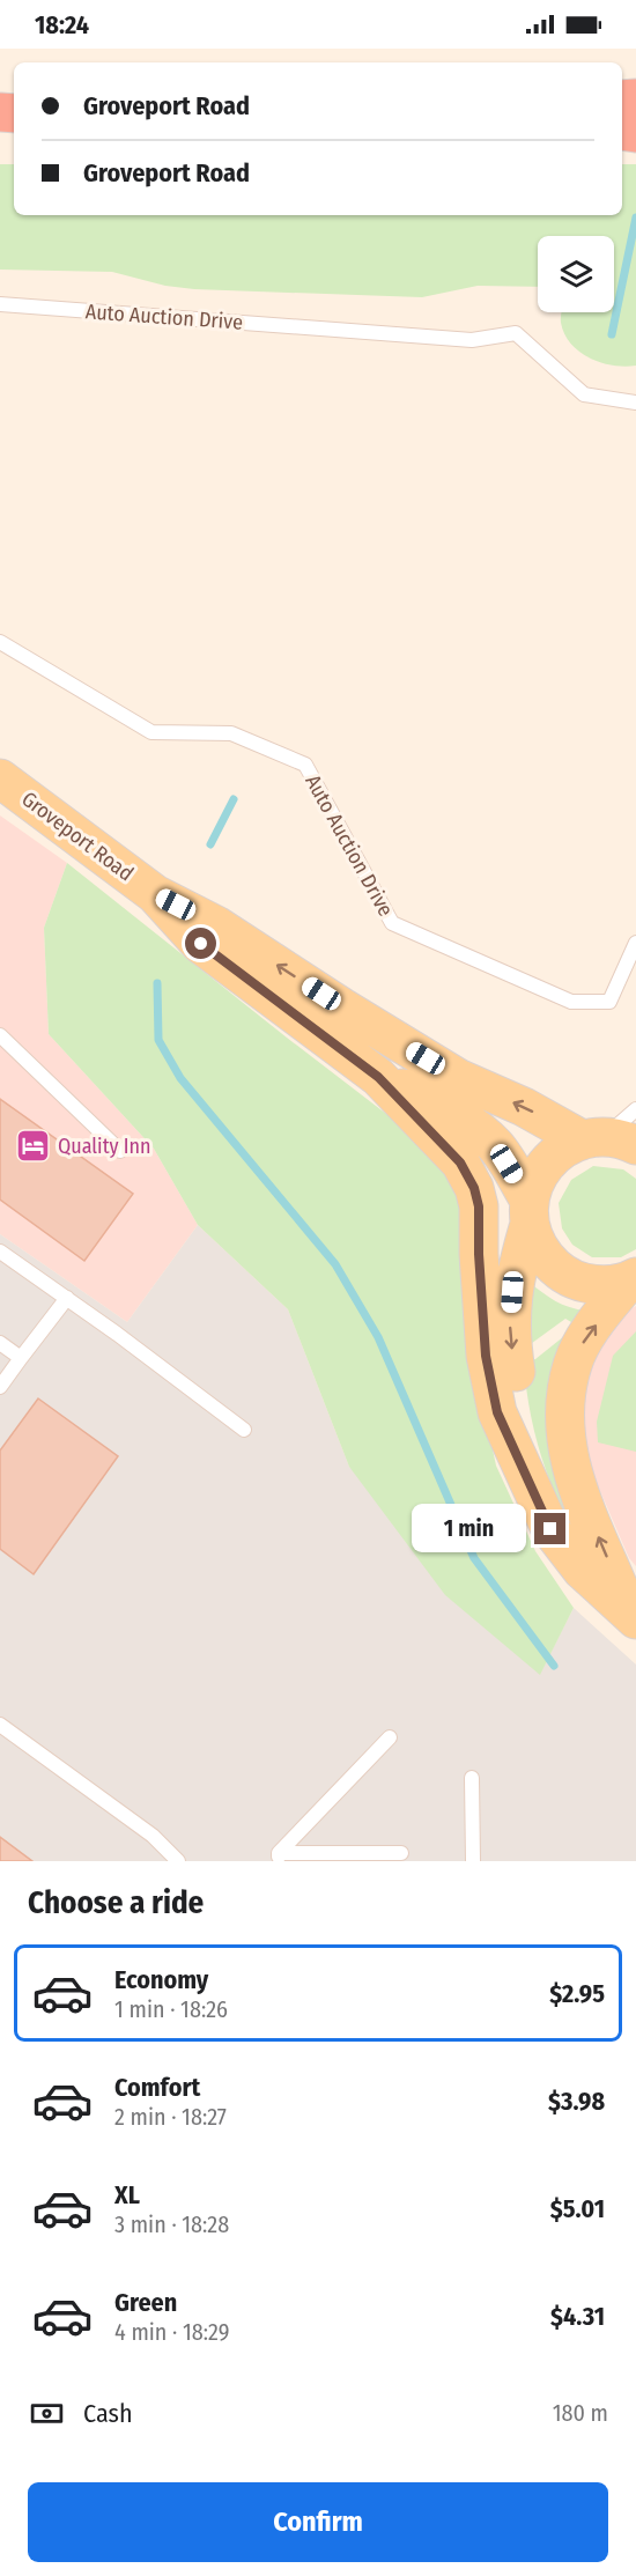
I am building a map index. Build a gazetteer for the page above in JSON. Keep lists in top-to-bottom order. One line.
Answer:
{"streets":{"main road":["Groveport Road"],"lane":["Auto Auction Drive"]},"places":{"hotel":["Quality Inn"]},"page":{"status":"18:24","banner":["Groveport Road","Groveport Road"],"bubble":"1 min","heading":"Choose a ride","list":[{"name":"Economy","note":"1 min · 18:26","value":"$2.95"},{"name":"Comfort","note":"2 min · 18:27","value":"$3.98"},{"name":"XL","note":"3 min · 18:28","value":"$5.01"},{"name":"Green","note":"4 min · 18:29","value":"$4.31"}],"pay":["Cash","180 m"],"buttons":"Confirm"}}
